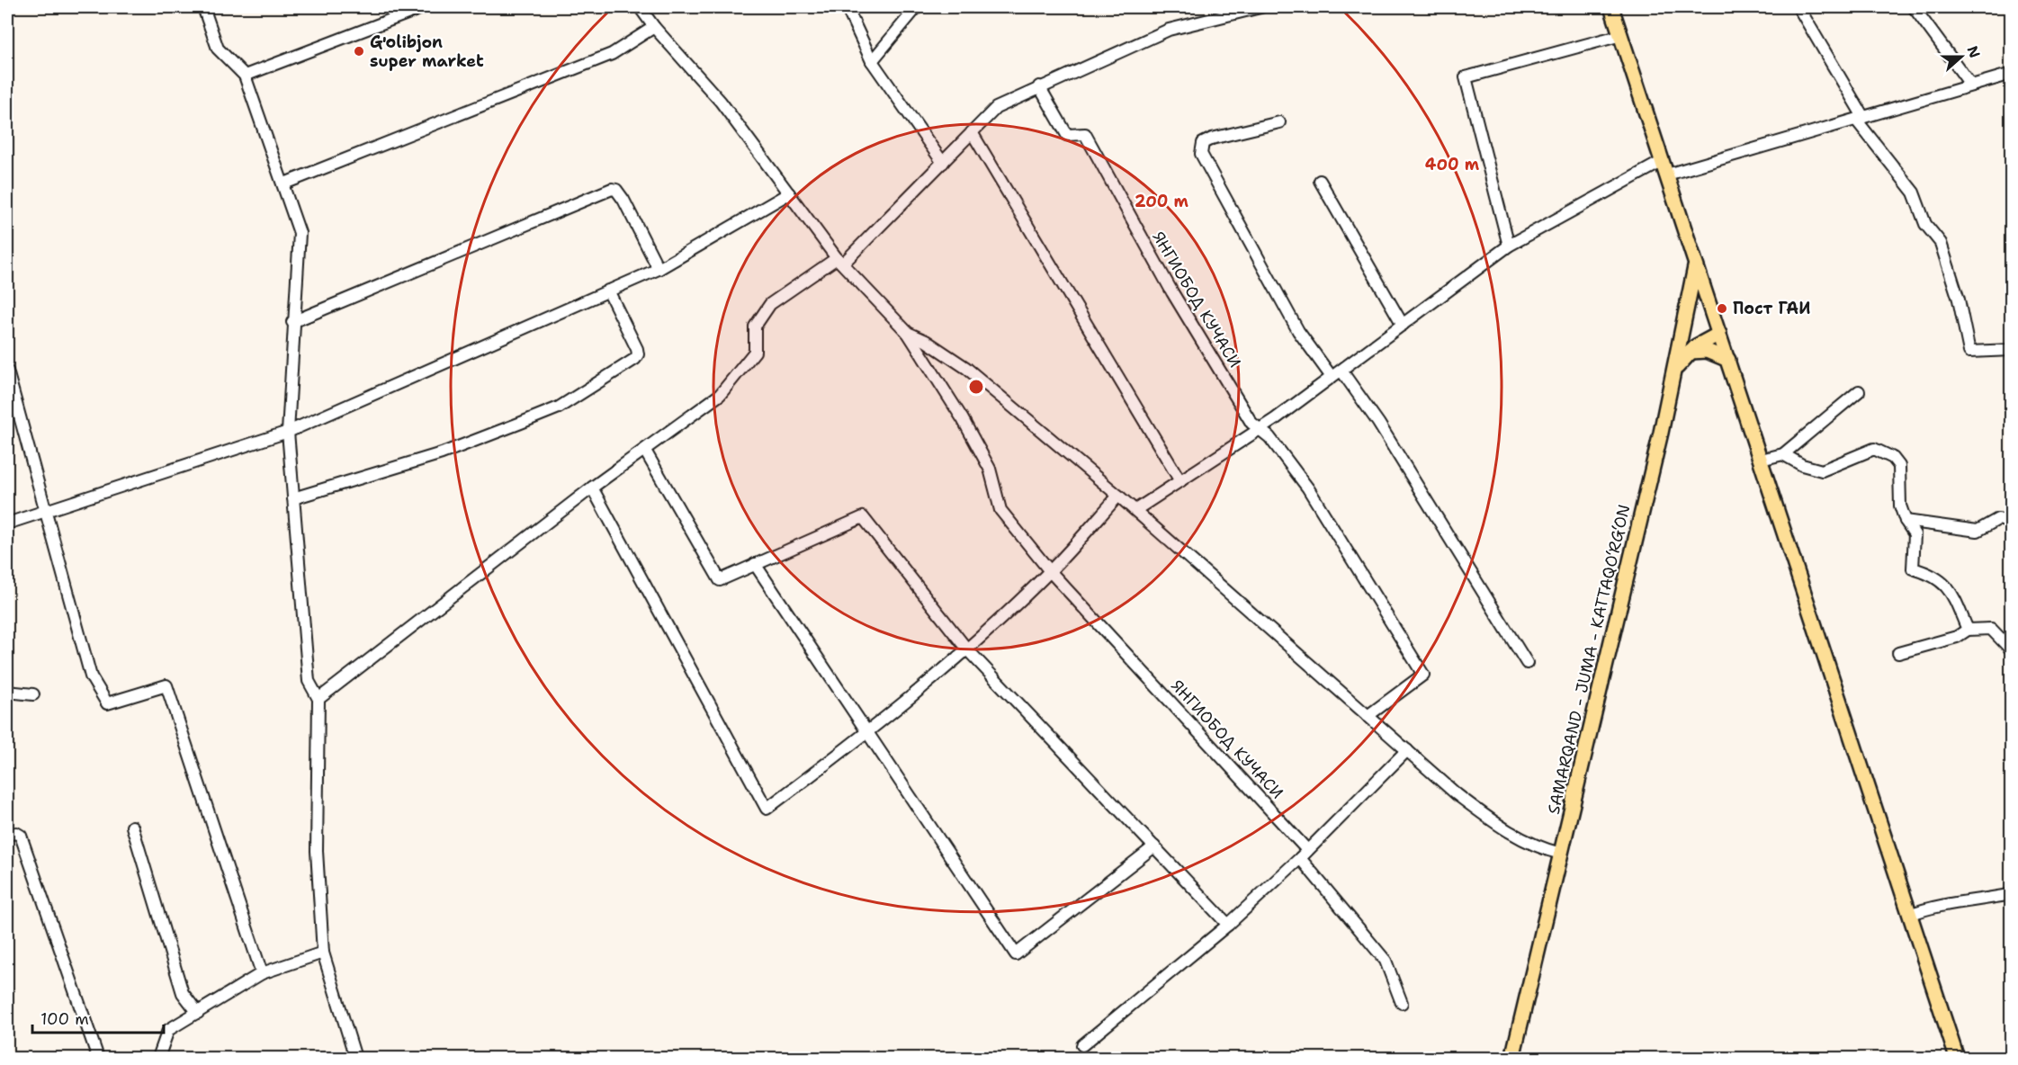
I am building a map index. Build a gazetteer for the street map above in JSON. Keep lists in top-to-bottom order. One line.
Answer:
{"streets":{"main road":["SAMARQAND - JUMA - KATTAQO‘RG‘ON"],"street":["ЯНГИОБОД КУЧАСИ"]},"crossings":[["ЯНГИОБОД КУЧАСИ","SAMARQAND - JUMA - KATTAQO‘RG‘ON"]],"places":["G'olibjon super market","Пост ГАИ"],"scale_bar":"100 m","north":"right","rings":["400 m","200 m"]}
